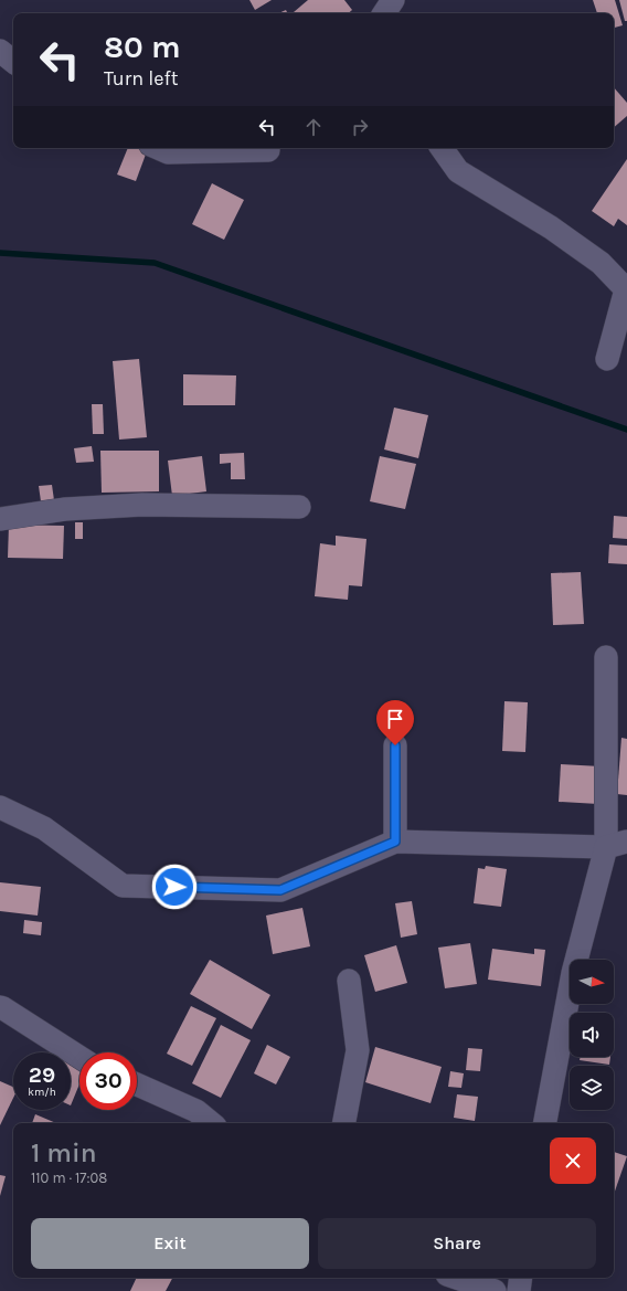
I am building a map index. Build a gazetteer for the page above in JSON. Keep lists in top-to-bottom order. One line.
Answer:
{"north":"right","page":{"turn":["80 m","Turn left"],"speed":"29 km/h","limit":"30","heading":["1 min","110 m · 17:08"],"buttons":["Exit","Share"]}}
